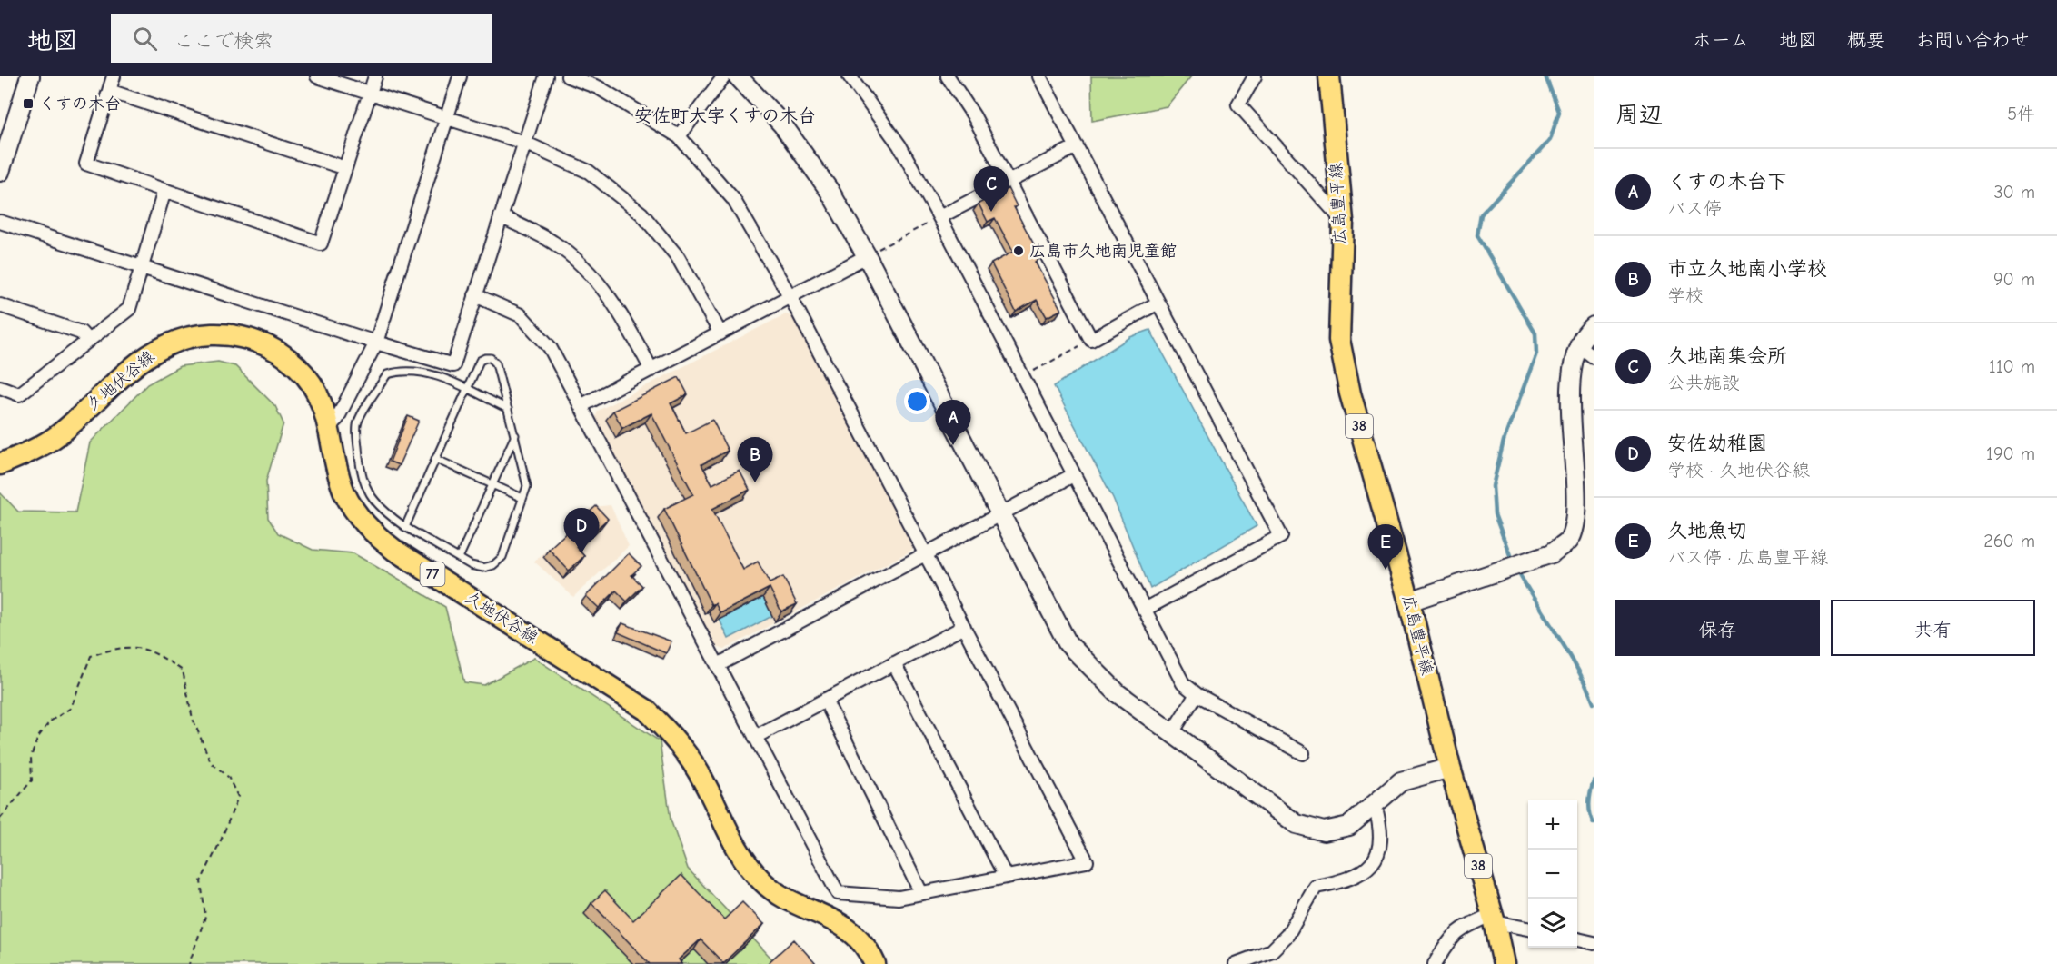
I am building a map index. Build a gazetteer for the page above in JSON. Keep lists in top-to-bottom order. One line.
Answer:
{"streets":{"main road":["広島豊平線","久地伏谷線","38","77"]},"districts":["安佐町大字くすの木台"],"places":{"transit":["くすの木台"],"other":["広島市久地南児童館"]},"page":{"header":"地図","search":"ここで検索","nav":["ホーム","地図","概要","お問い合わせ"],"heading":["周辺","5件"],"list":[{"mark":"A","name":"くすの木台下","note":"バス停","value":"30 m"},{"mark":"B","name":"市立久地南小学校","note":"学校","value":"90 m"},{"mark":"C","name":"久地南集会所","note":"公共施設","value":"110 m"},{"mark":"D","name":"安佐幼稚園","note":"学校 · 久地伏谷線","value":"190 m"},{"mark":"E","name":"久地魚切","note":"バス停 · 広島豊平線","value":"260 m"}],"pins":["C","A","B","D","E"],"buttons":["保存","共有"],"map_buttons":["+","−"]}}
